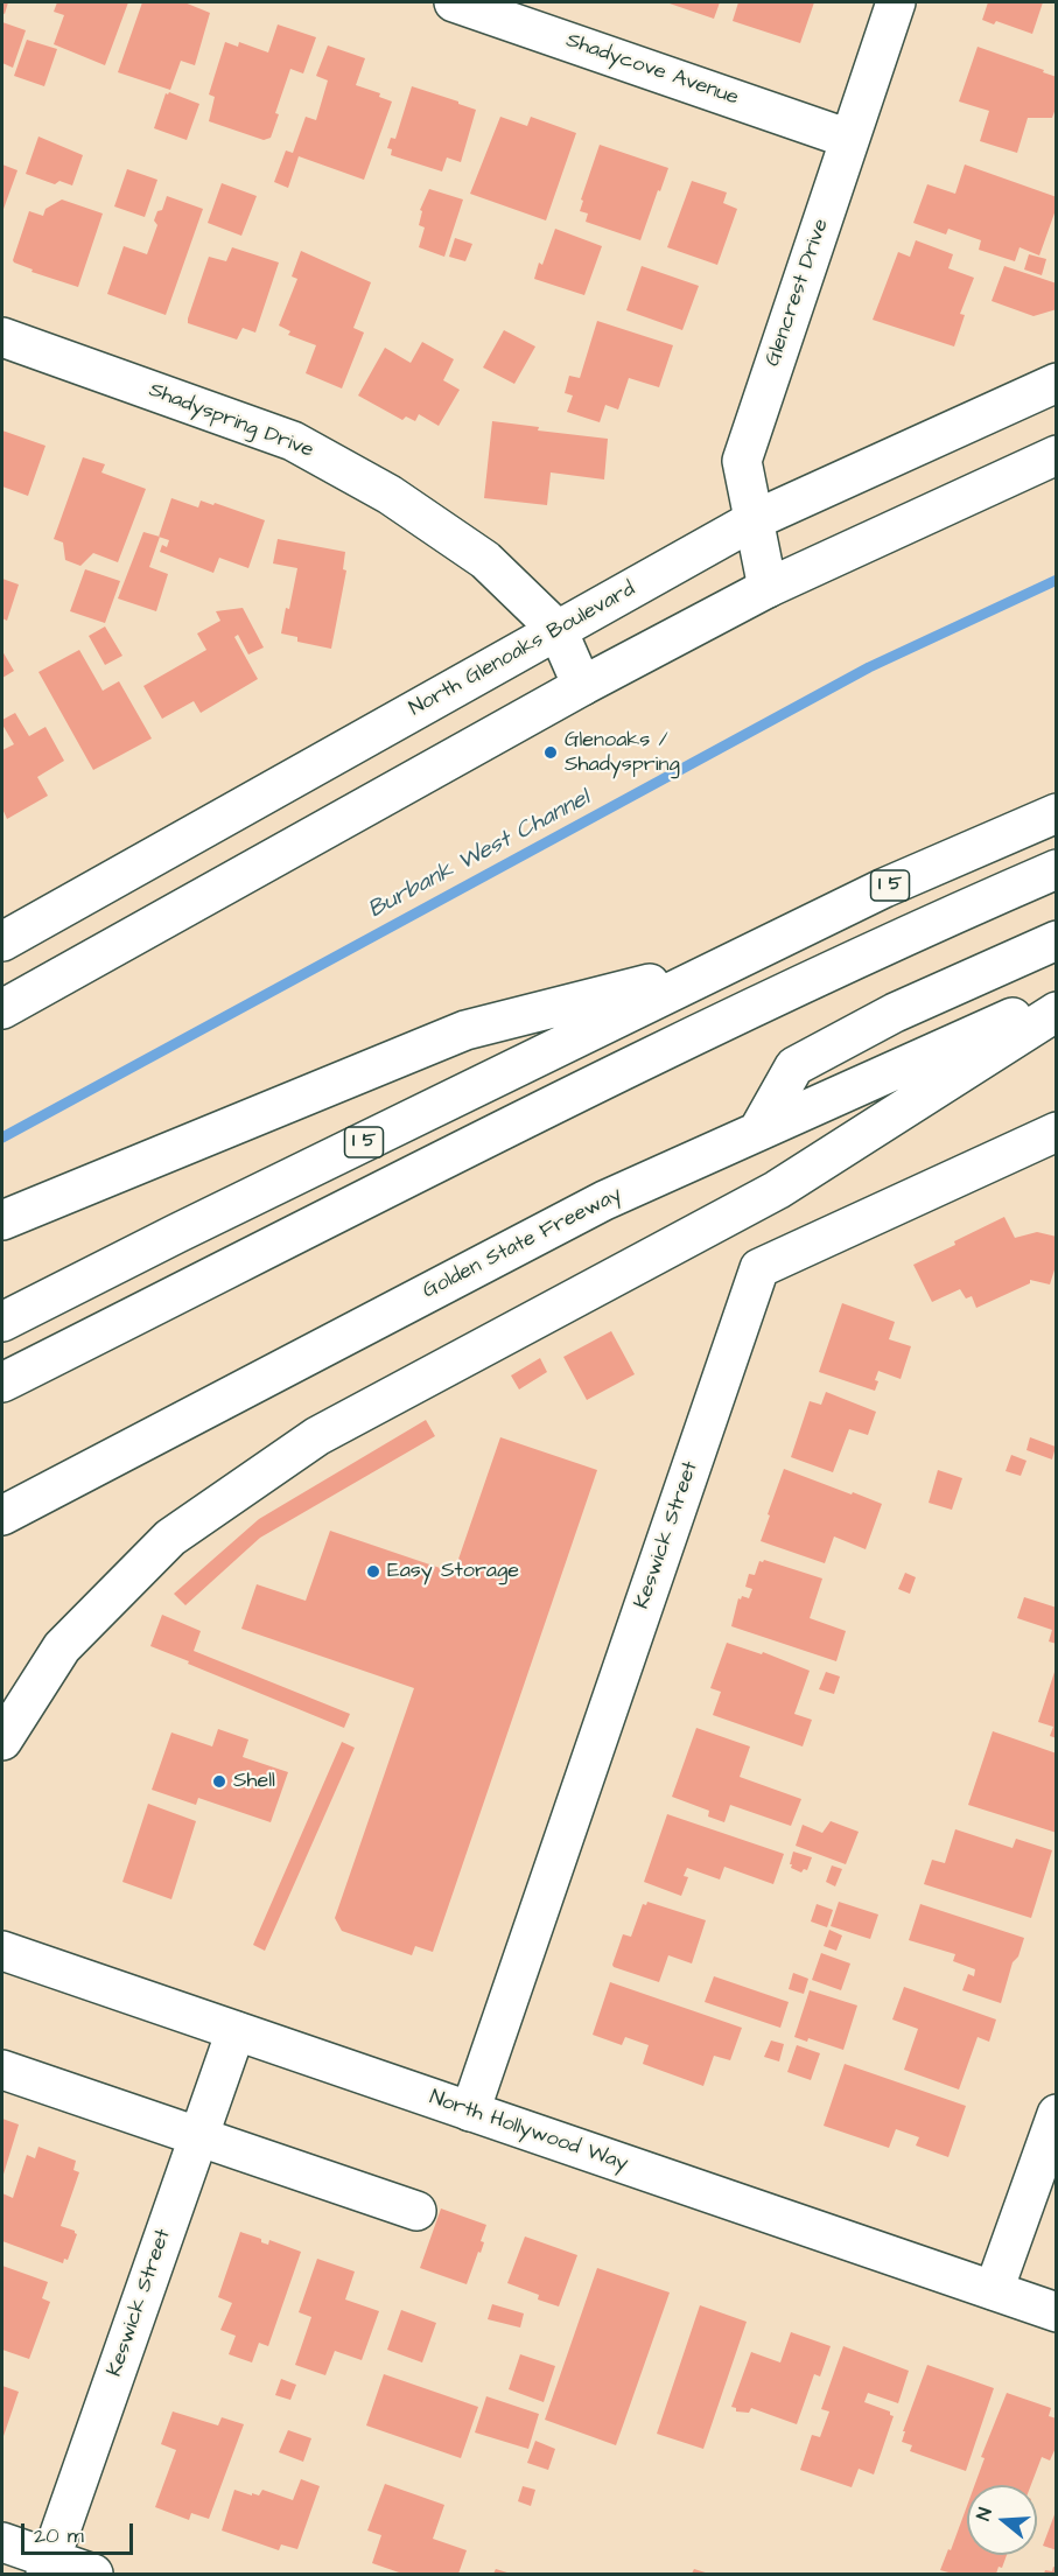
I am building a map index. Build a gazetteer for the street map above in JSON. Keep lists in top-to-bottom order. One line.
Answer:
{"streets":{"main road":["Shadycove Avenue","Glencrest Drive","Shadyspring Drive","North Glenoaks Boulevard","I 5","Golden State Freeway","Keswick Street","North Hollywood Way"]},"crossings":[["Shadycove Avenue","Glencrest Drive"],["Glencrest Drive","North Glenoaks Boulevard"],["Shadyspring Drive","North Glenoaks Boulevard"],["Keswick Street","North Hollywood Way"]],"water":["Burbank West Channel"],"places":["Glenoaks / Shadyspring","Easy Storage","Shell"],"scale_bar":"20 m","north":"left"}
